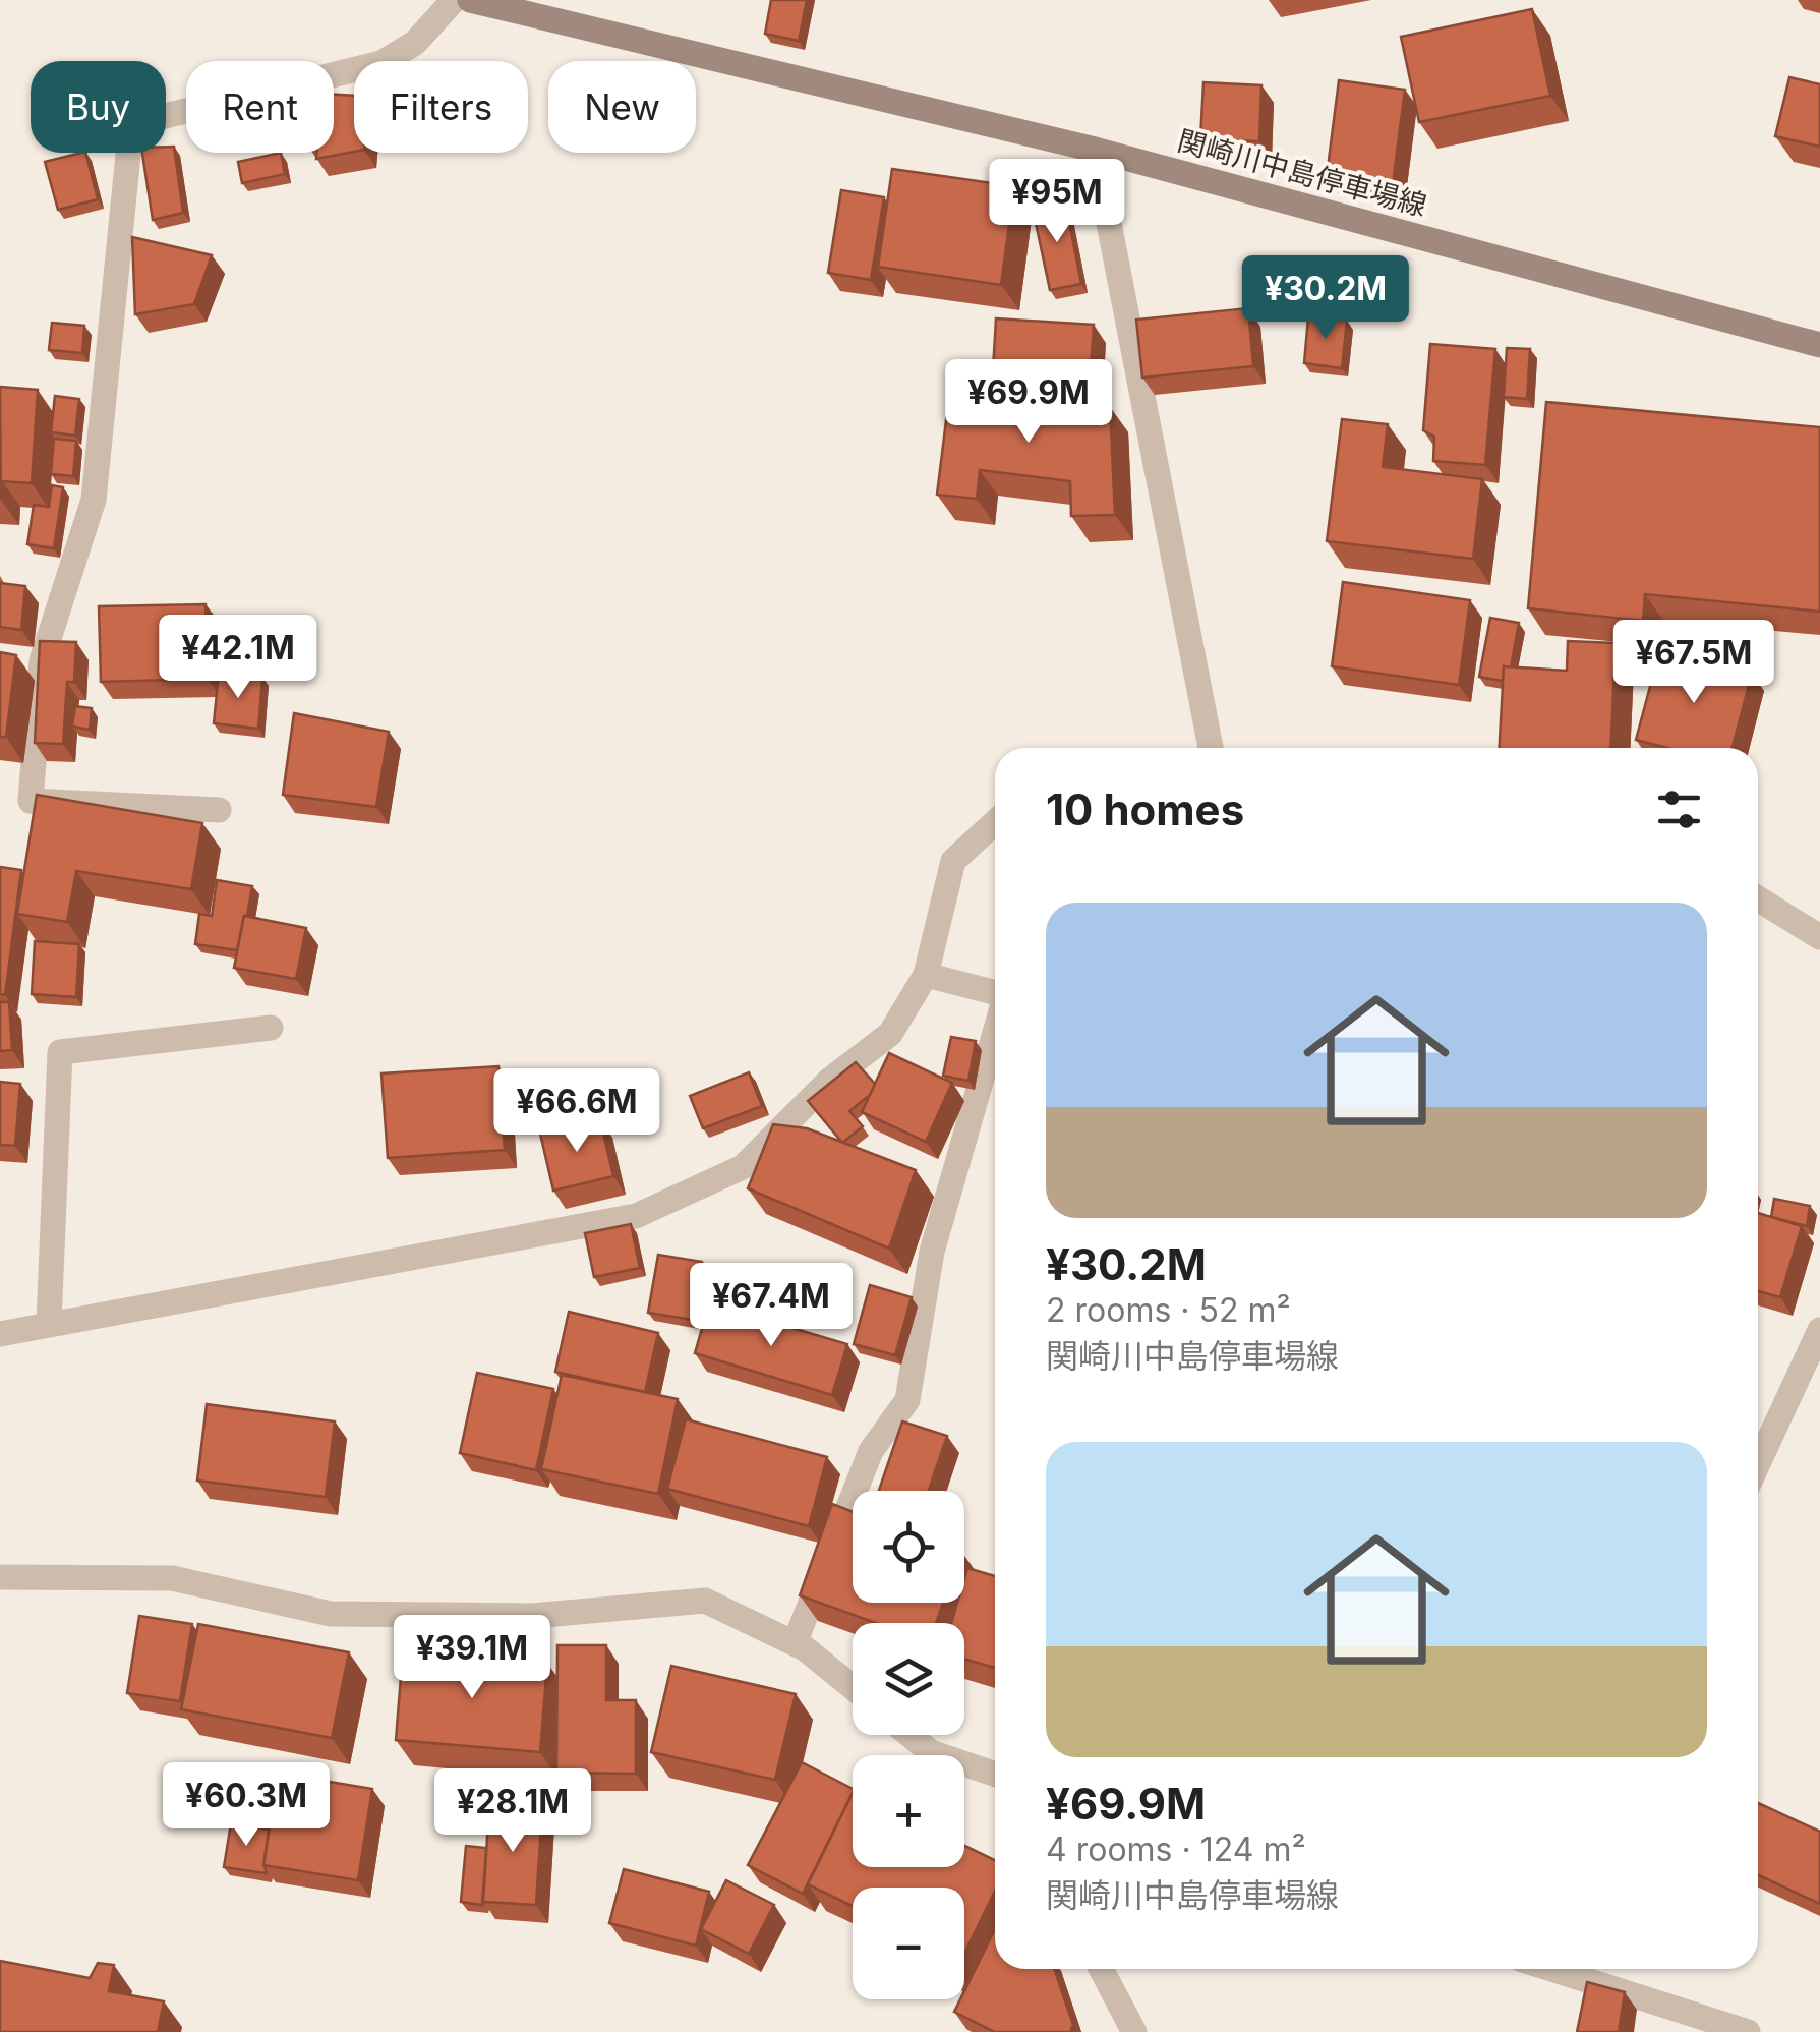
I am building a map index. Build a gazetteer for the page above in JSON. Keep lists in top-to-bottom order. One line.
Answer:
{"streets":{"main road":["関崎川中島停車場線"]},"page":{"chip":["Buy","Rent","Filters","New"],"price":["¥95M","¥30.2M","¥69.9M","¥42.1M","¥67.5M","¥66.6M","¥67.4M","¥39.1M","¥60.3M","¥28.1M"],"heading":"10 homes","list":[{"name":"¥30.2M","note":"2 rooms · 52 m² · 関崎川中島停車場線"},{"name":"¥69.9M","note":"4 rooms · 124 m² · 関崎川中島停車場線"}],"map_buttons":["+","−"]}}
